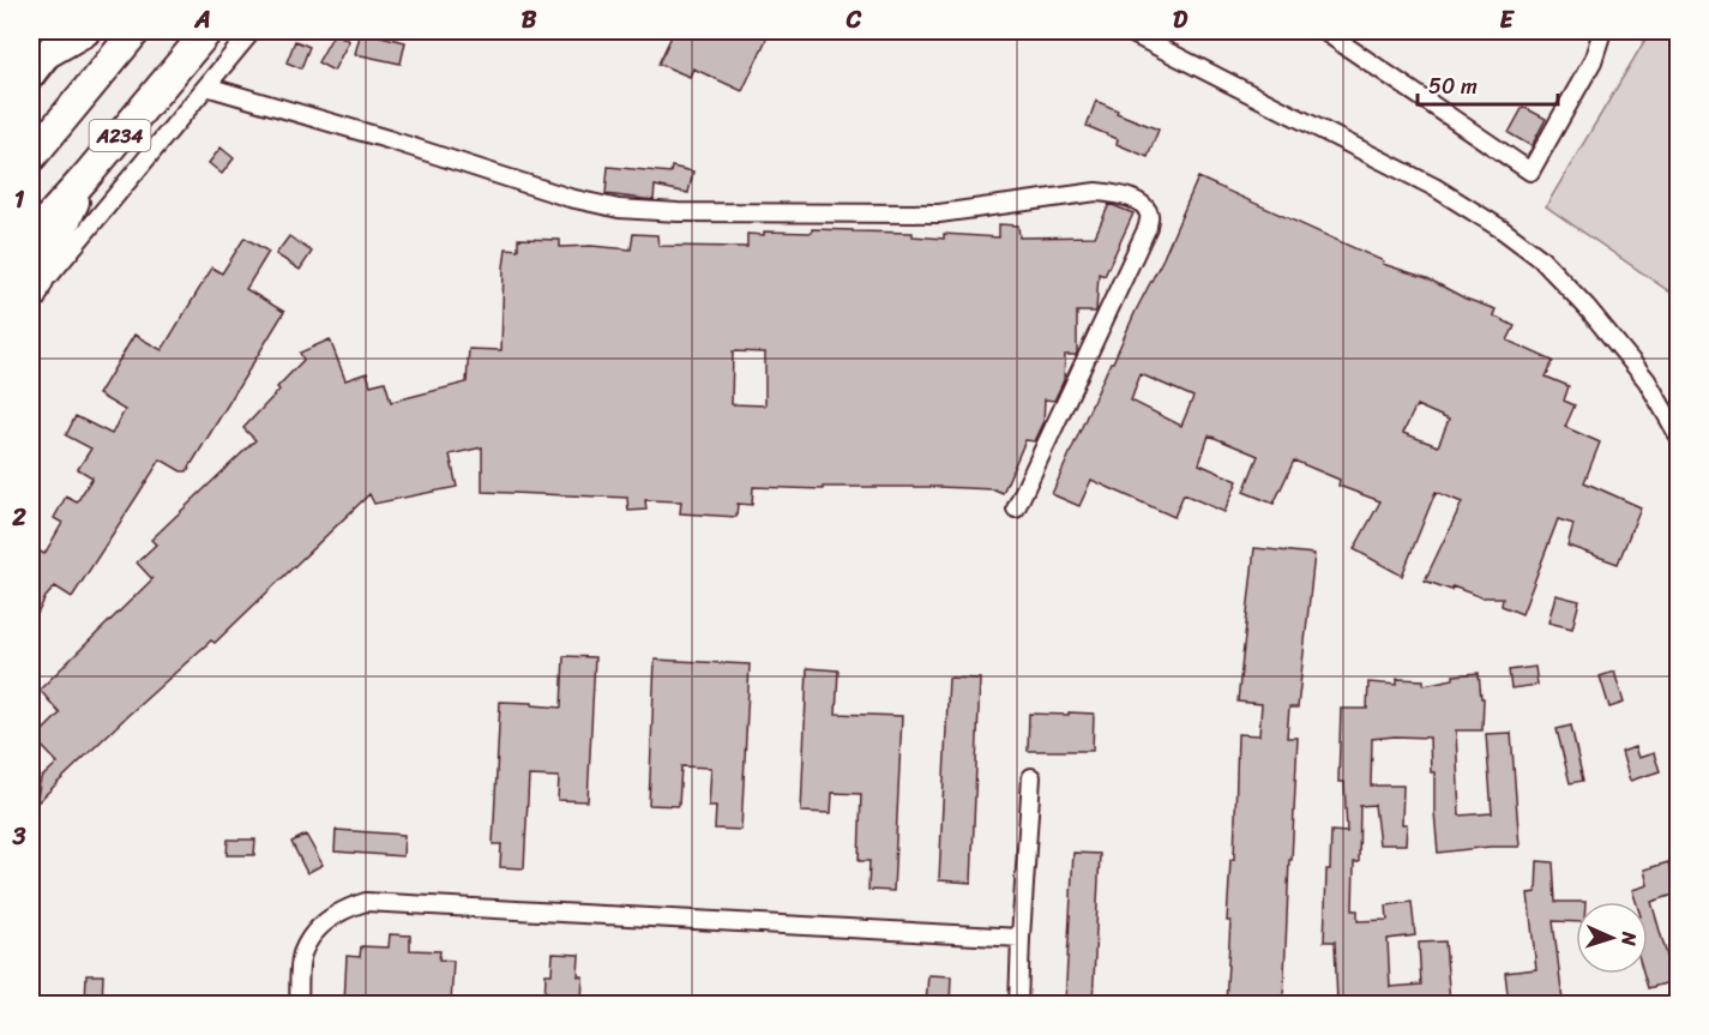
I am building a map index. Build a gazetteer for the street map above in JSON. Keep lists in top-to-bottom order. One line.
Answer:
{"streets":{"highway":["A234"]},"scale_bar":"50 m","north":"right","grid":{"columns":["A","B","C","D","E"],"rows":["1","2","3"]}}
